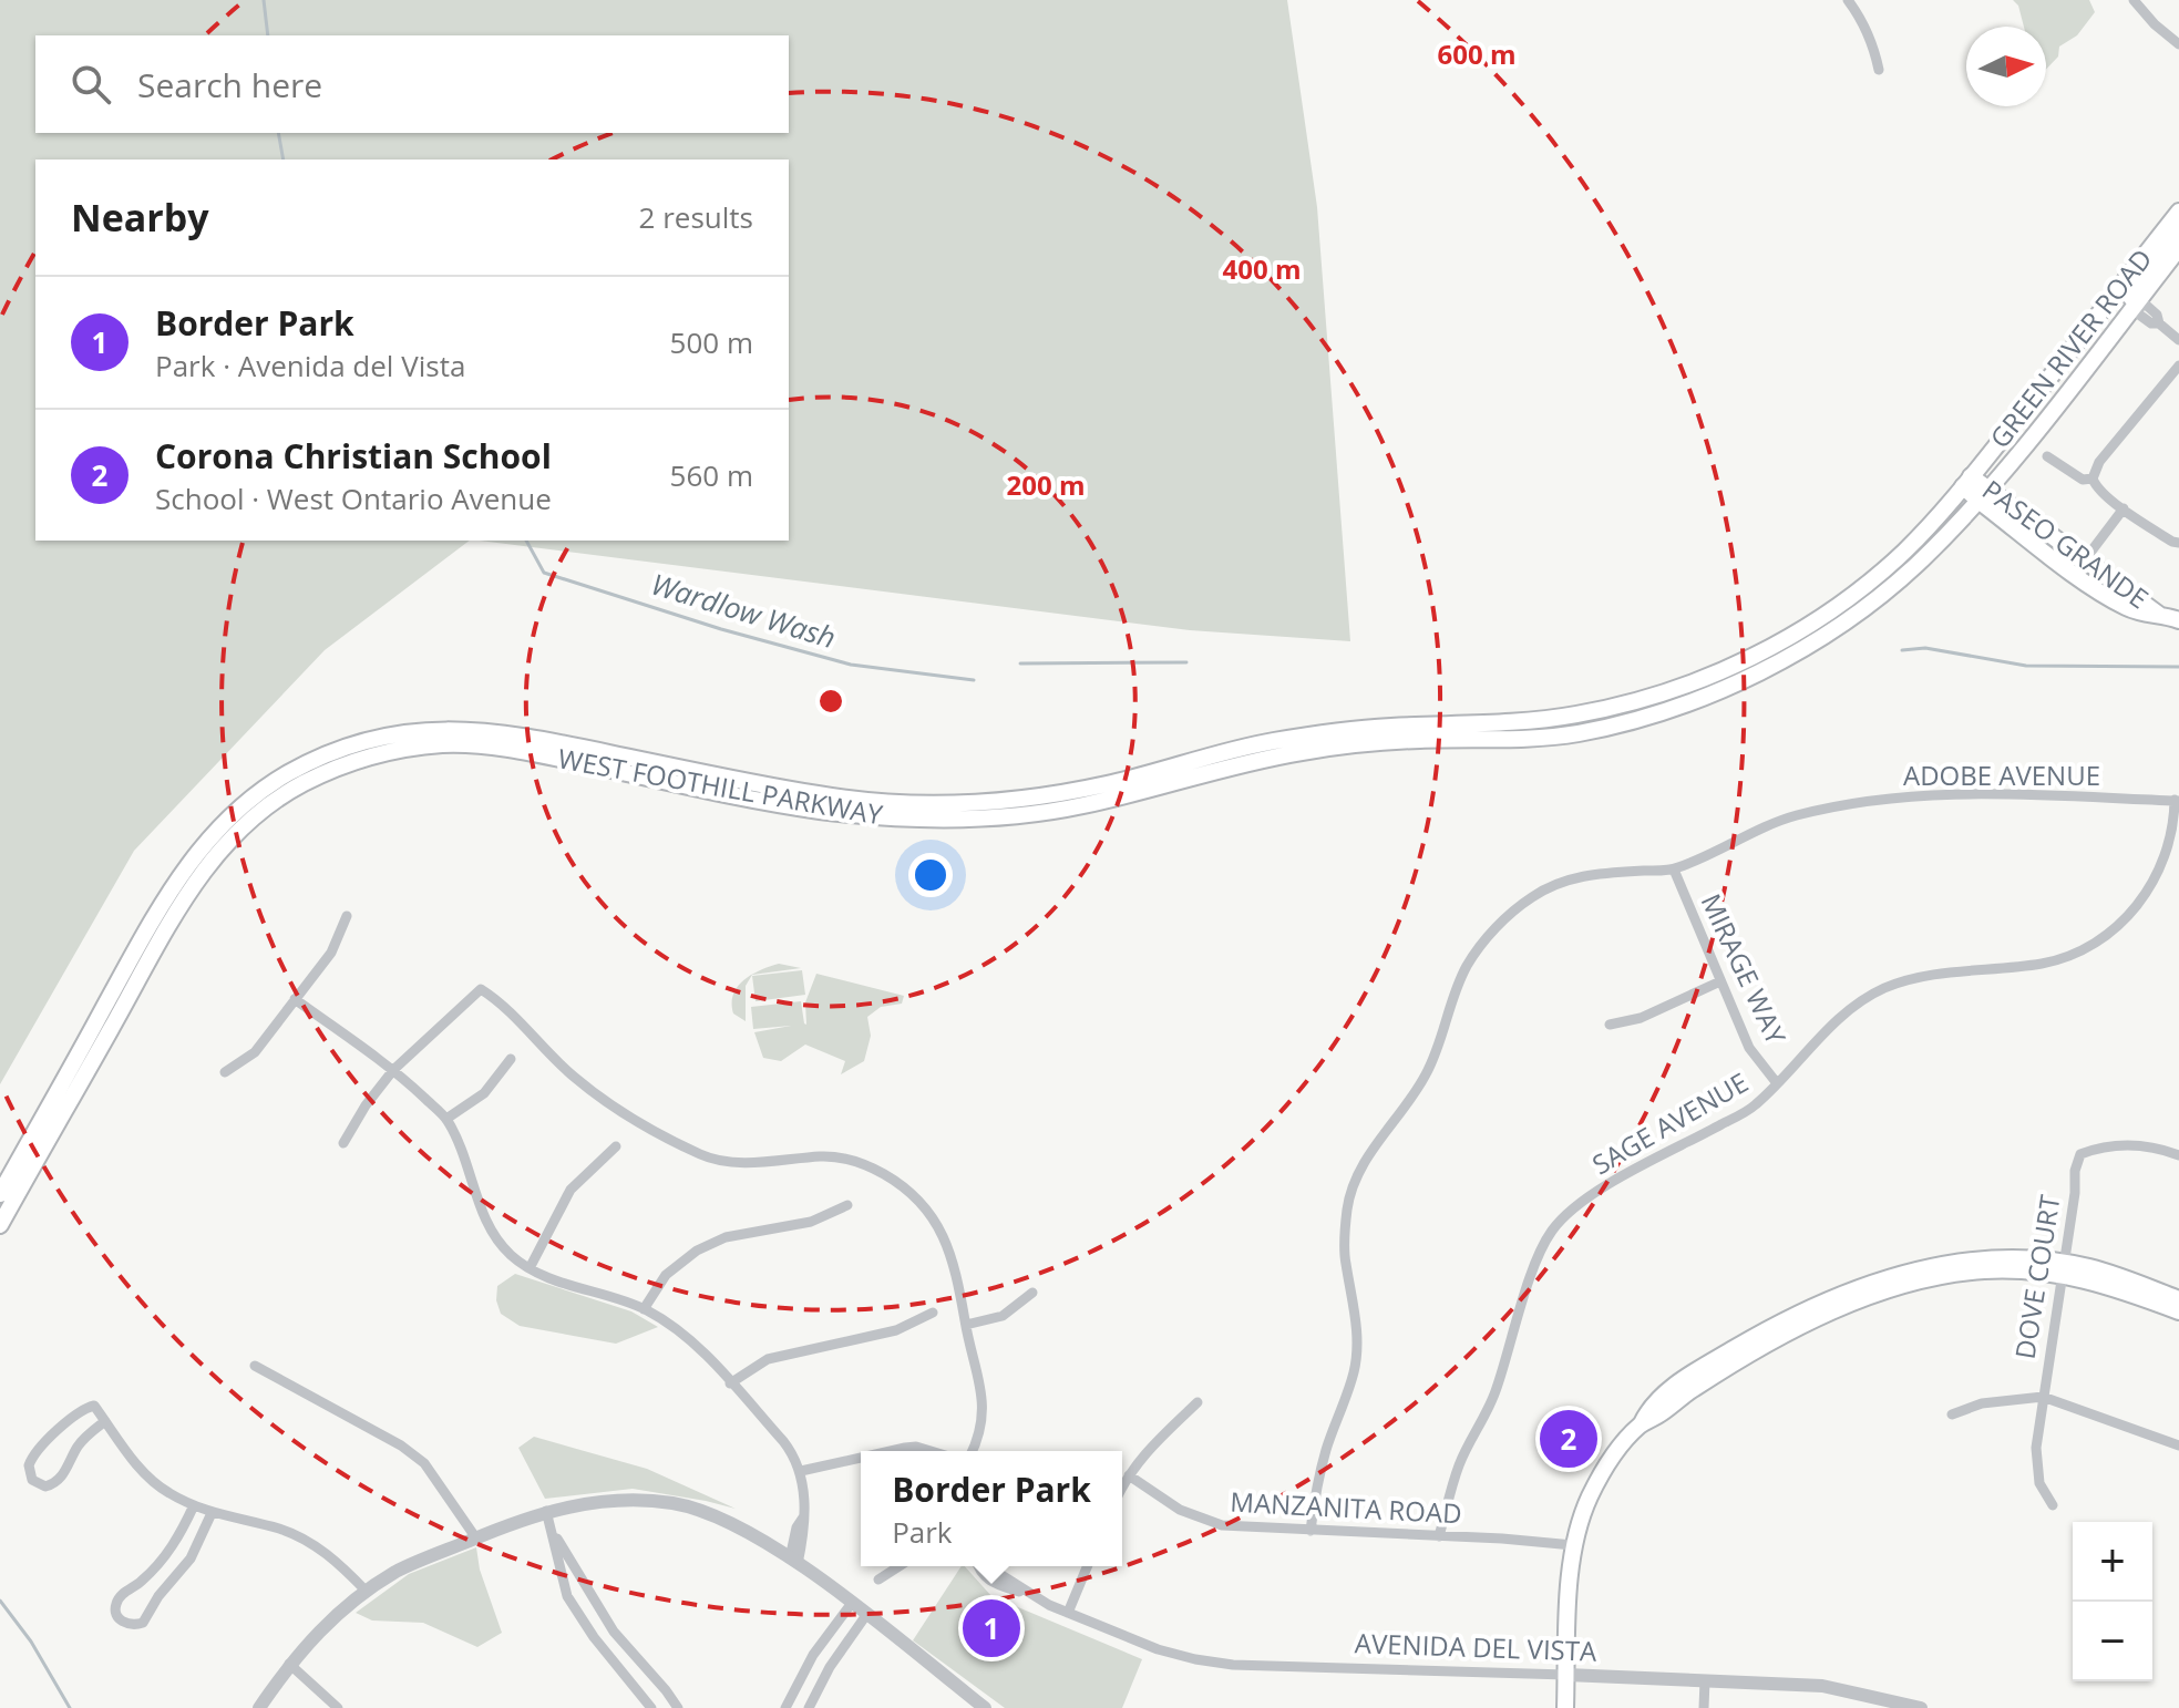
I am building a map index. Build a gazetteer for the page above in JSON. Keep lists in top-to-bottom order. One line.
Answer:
{"streets":{"main road":["GREEN RIVER ROAD","PASEO GRANDE","WEST FOOTHILL PARKWAY"],"street":["ADOBE AVENUE","MIRAGE WAY","SAGE AVENUE","DOVE COURT","MANZANITA ROAD","AVENIDA DEL VISTA"]},"crossings":[["GREEN RIVER ROAD","PASEO GRANDE"],["GREEN RIVER ROAD","WEST FOOTHILL PARKWAY"],["PASEO GRANDE","WEST FOOTHILL PARKWAY"],["ADOBE AVENUE","MIRAGE WAY"],["ADOBE AVENUE","SAGE AVENUE"],["ADOBE AVENUE","MANZANITA ROAD"],["MIRAGE WAY","SAGE AVENUE"],["SAGE AVENUE","MANZANITA ROAD"]],"water":["Wardlow Wash"],"north":"right","page":{"search":"Search here","heading":["Nearby","2 results"],"list":[{"mark":"1","name":"Border Park","note":"Park · Avenida del Vista","value":"500 m"},{"mark":"2","name":"Corona Christian School","note":"School · West Ontario Avenue","value":"560 m"}],"pins":["2","1"],"popup":["Border Park","Park"],"map_buttons":["+","−"]},"rings":["600 m","400 m","200 m"]}
